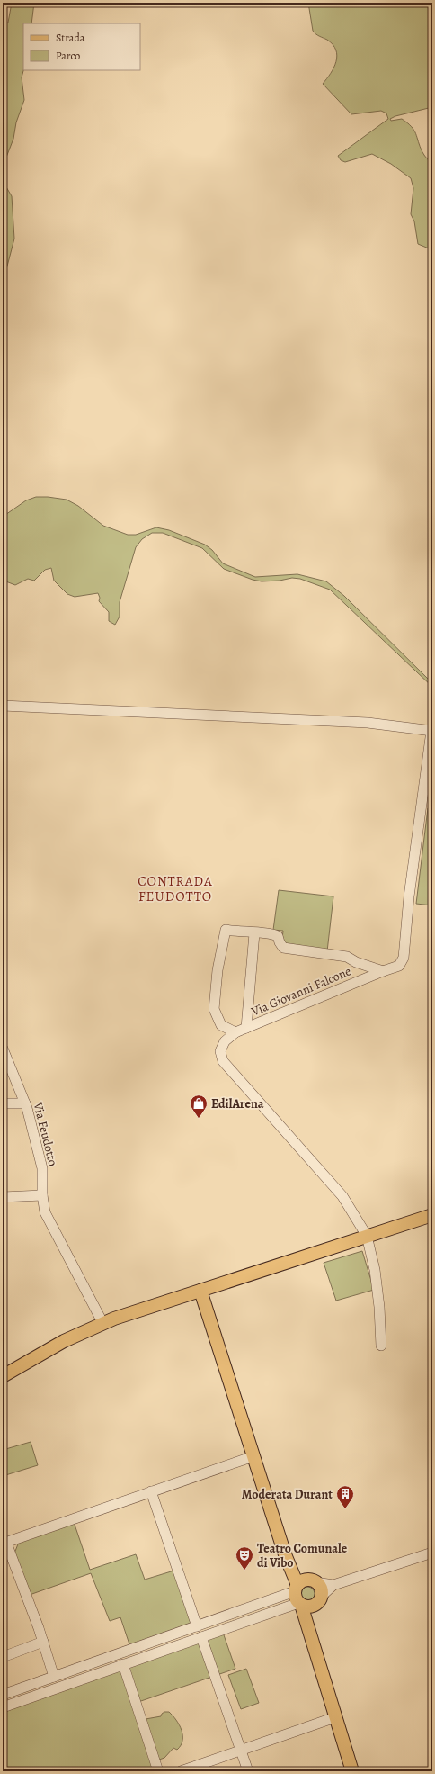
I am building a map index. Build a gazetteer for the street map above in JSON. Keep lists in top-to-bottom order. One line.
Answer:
{"streets":{"street":["Via Giovanni Falcone","Via Feudotto"]},"districts":["CONTRADA FEUDOTTO"],"places":{"shop":["EdilArena"],"building":["Moderata Durant"],"theatre":["Teatro Comunale di Vibo"]},"legend":["Strada","Parco"]}
